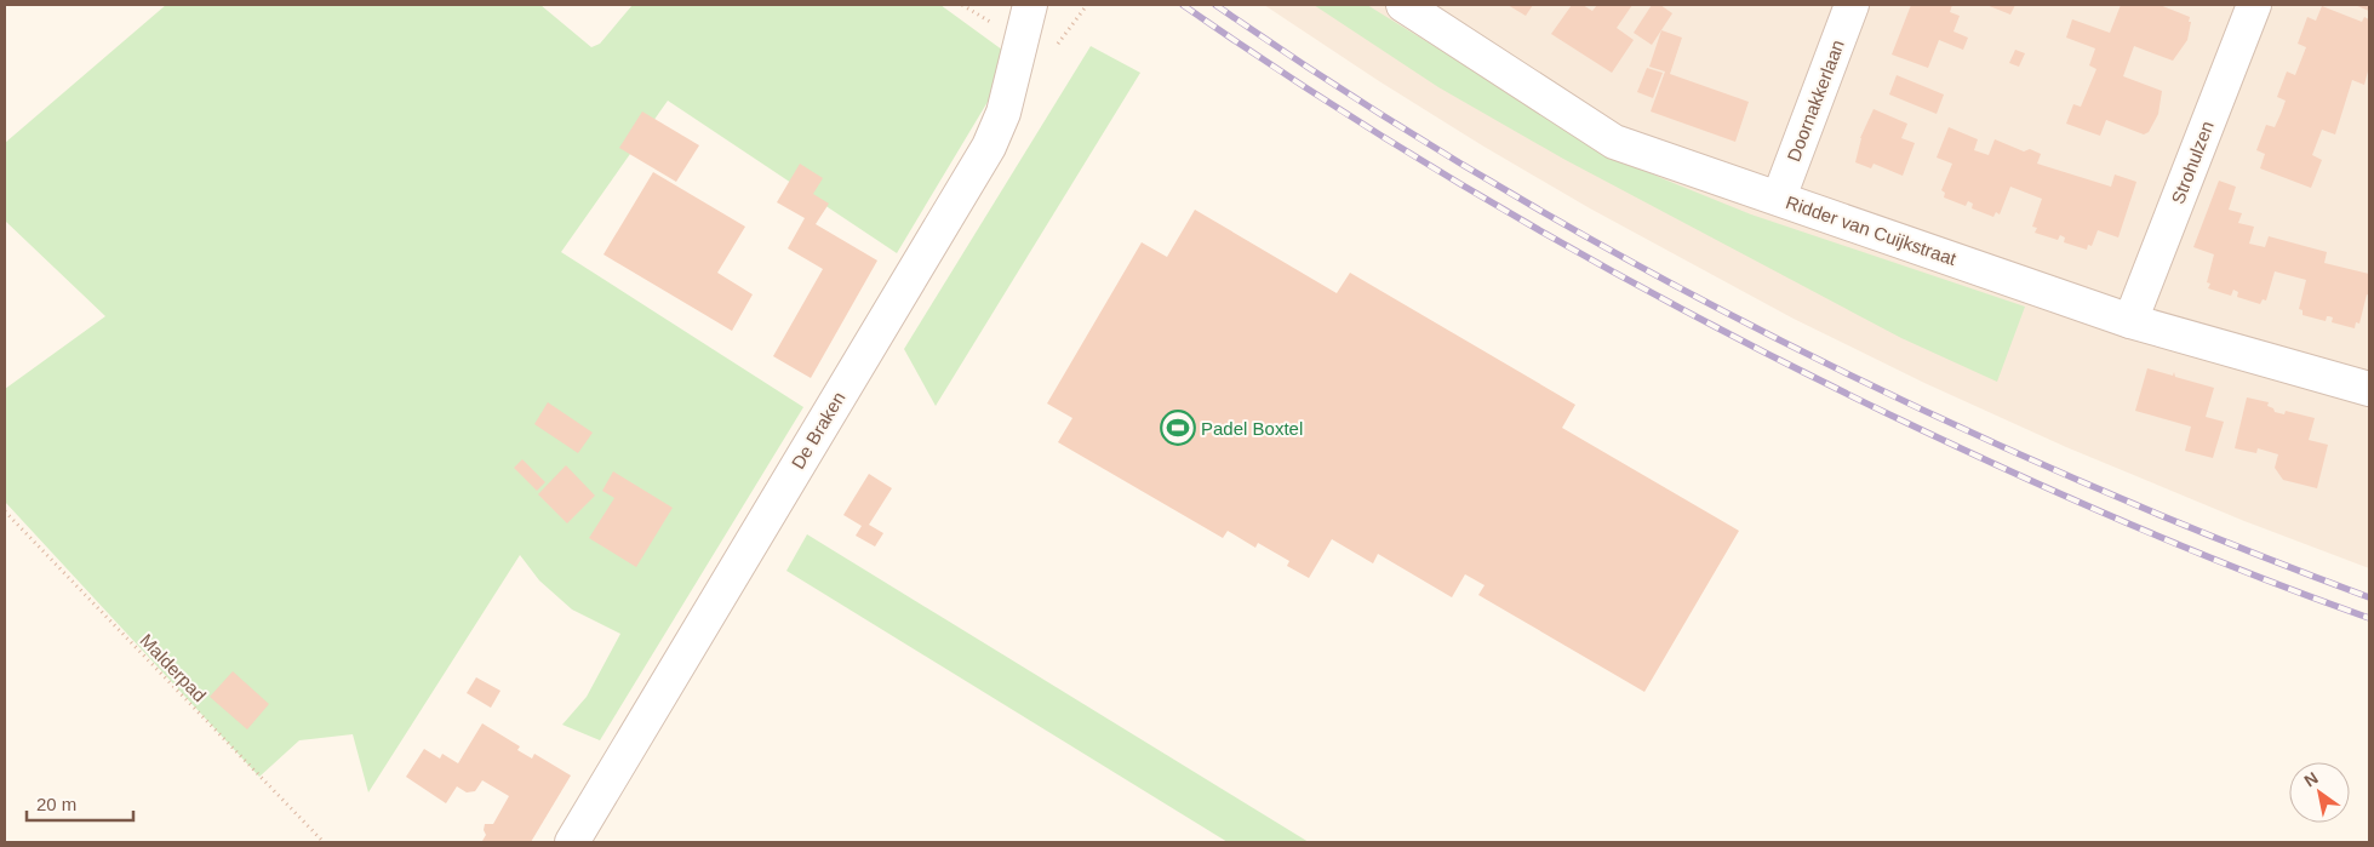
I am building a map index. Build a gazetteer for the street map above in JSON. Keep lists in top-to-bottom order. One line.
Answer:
{"streets":{"street":["Doornakkerlaan","Strohulzen","Ridder van Cuijkstraat","De Braken"],"path":["Malderpad"]},"crossings":[["Doornakkerlaan","Ridder van Cuijkstraat"],["Strohulzen","Ridder van Cuijkstraat"]],"places":{"sports":["Padel Boxtel"]},"scale_bar":"20 m","north":"top left"}
